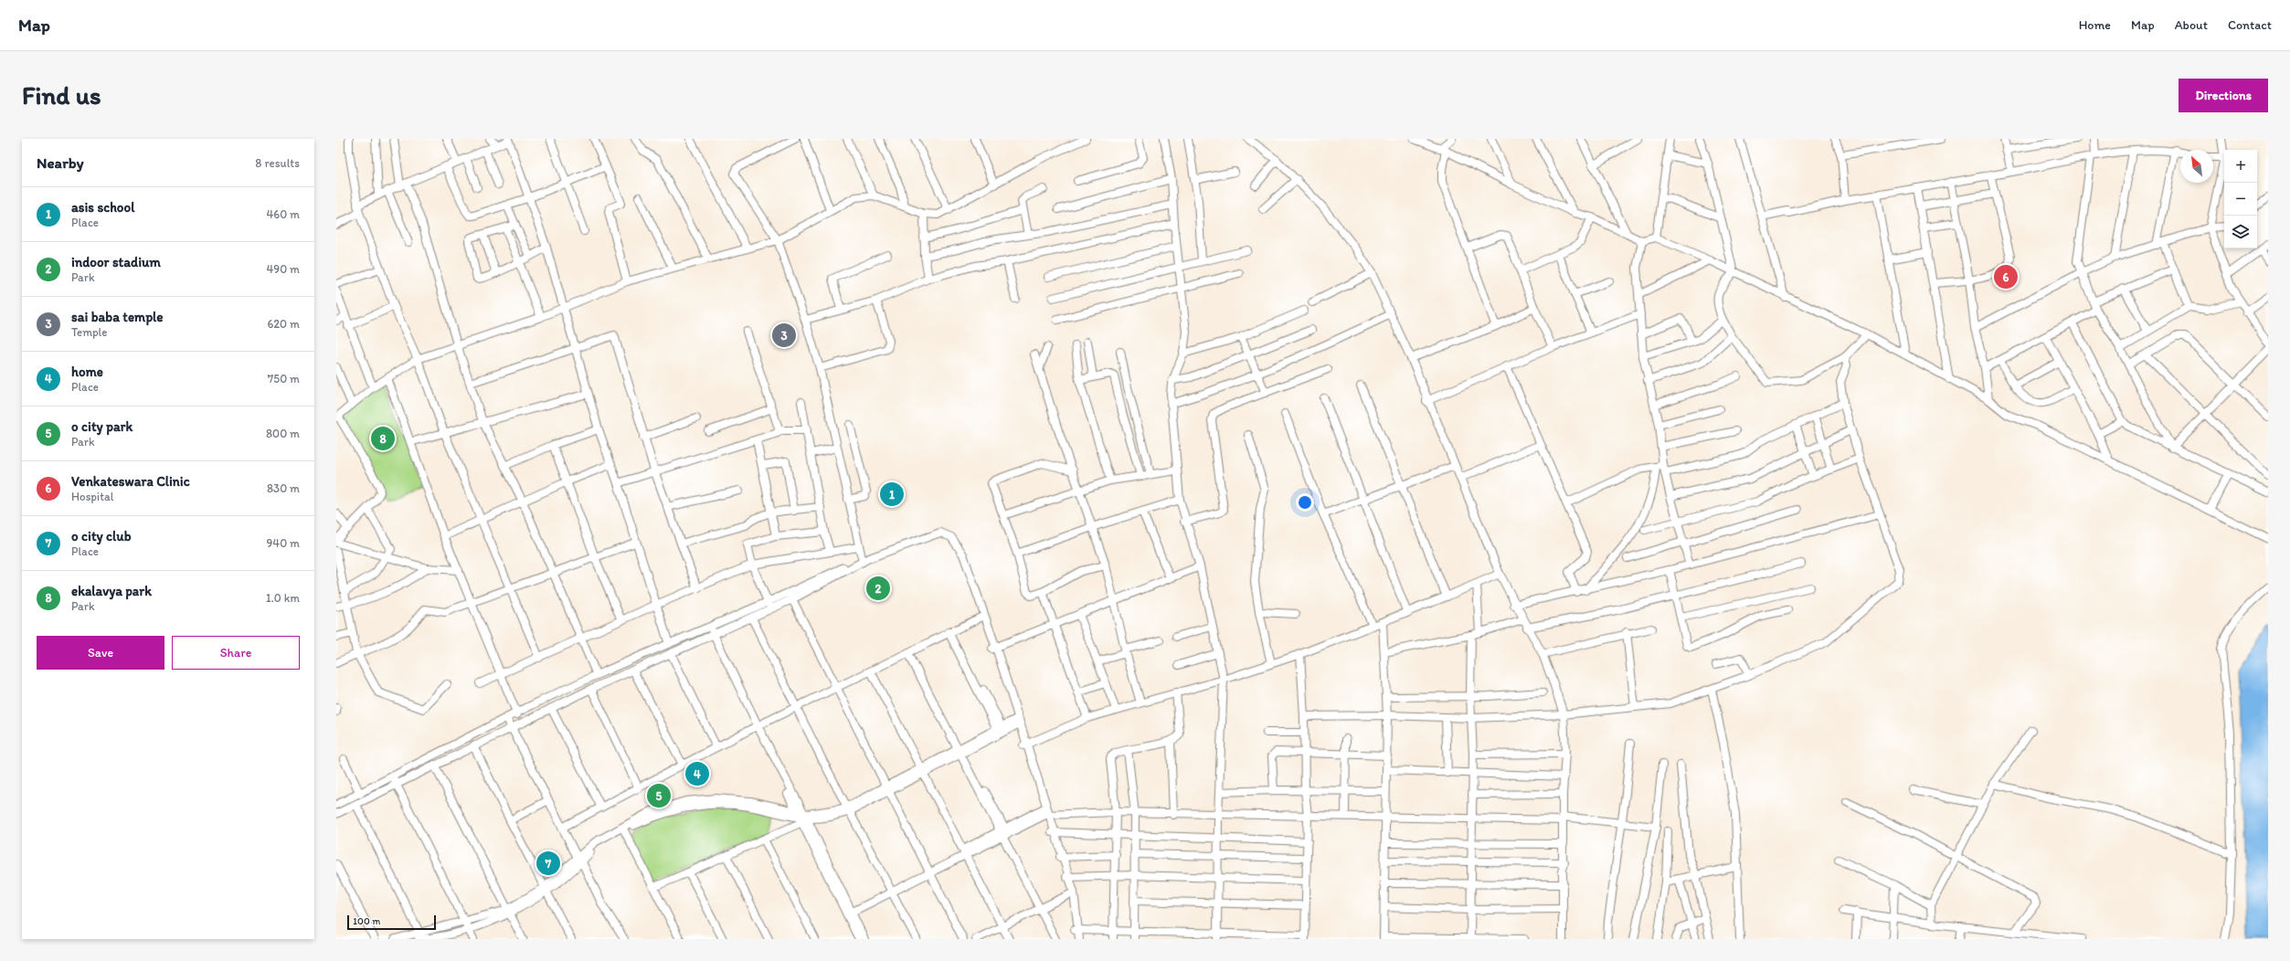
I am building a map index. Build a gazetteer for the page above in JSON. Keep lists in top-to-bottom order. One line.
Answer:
{"scale_bar":"100 m","north":"top left","page":{"header":"Map","nav":["Home","Map","About","Contact"],"buttons":["Directions",["Save","Share"]],"title":"Find us","heading":["Nearby","8 results"],"map_buttons":["+","−"],"list":[{"mark":"1","name":"asis school","note":"Place","value":"460 m"},{"mark":"2","name":"indoor stadium","note":"Park","value":"490 m"},{"mark":"3","name":"sai baba temple","note":"Temple","value":"620 m"},{"mark":"4","name":"home","note":"Place","value":"750 m"},{"mark":"5","name":"o city park","note":"Park","value":"800 m"},{"mark":"6","name":"Venkateswara Clinic","note":"Hospital","value":"830 m"},{"mark":"7","name":"o city club","note":"Place","value":"940 m"},{"mark":"8","name":"ekalavya park","note":"Park","value":"1.0 km"}],"pins":["6","3","8","1","2","4","5","7"],"scale":"100 m"}}
